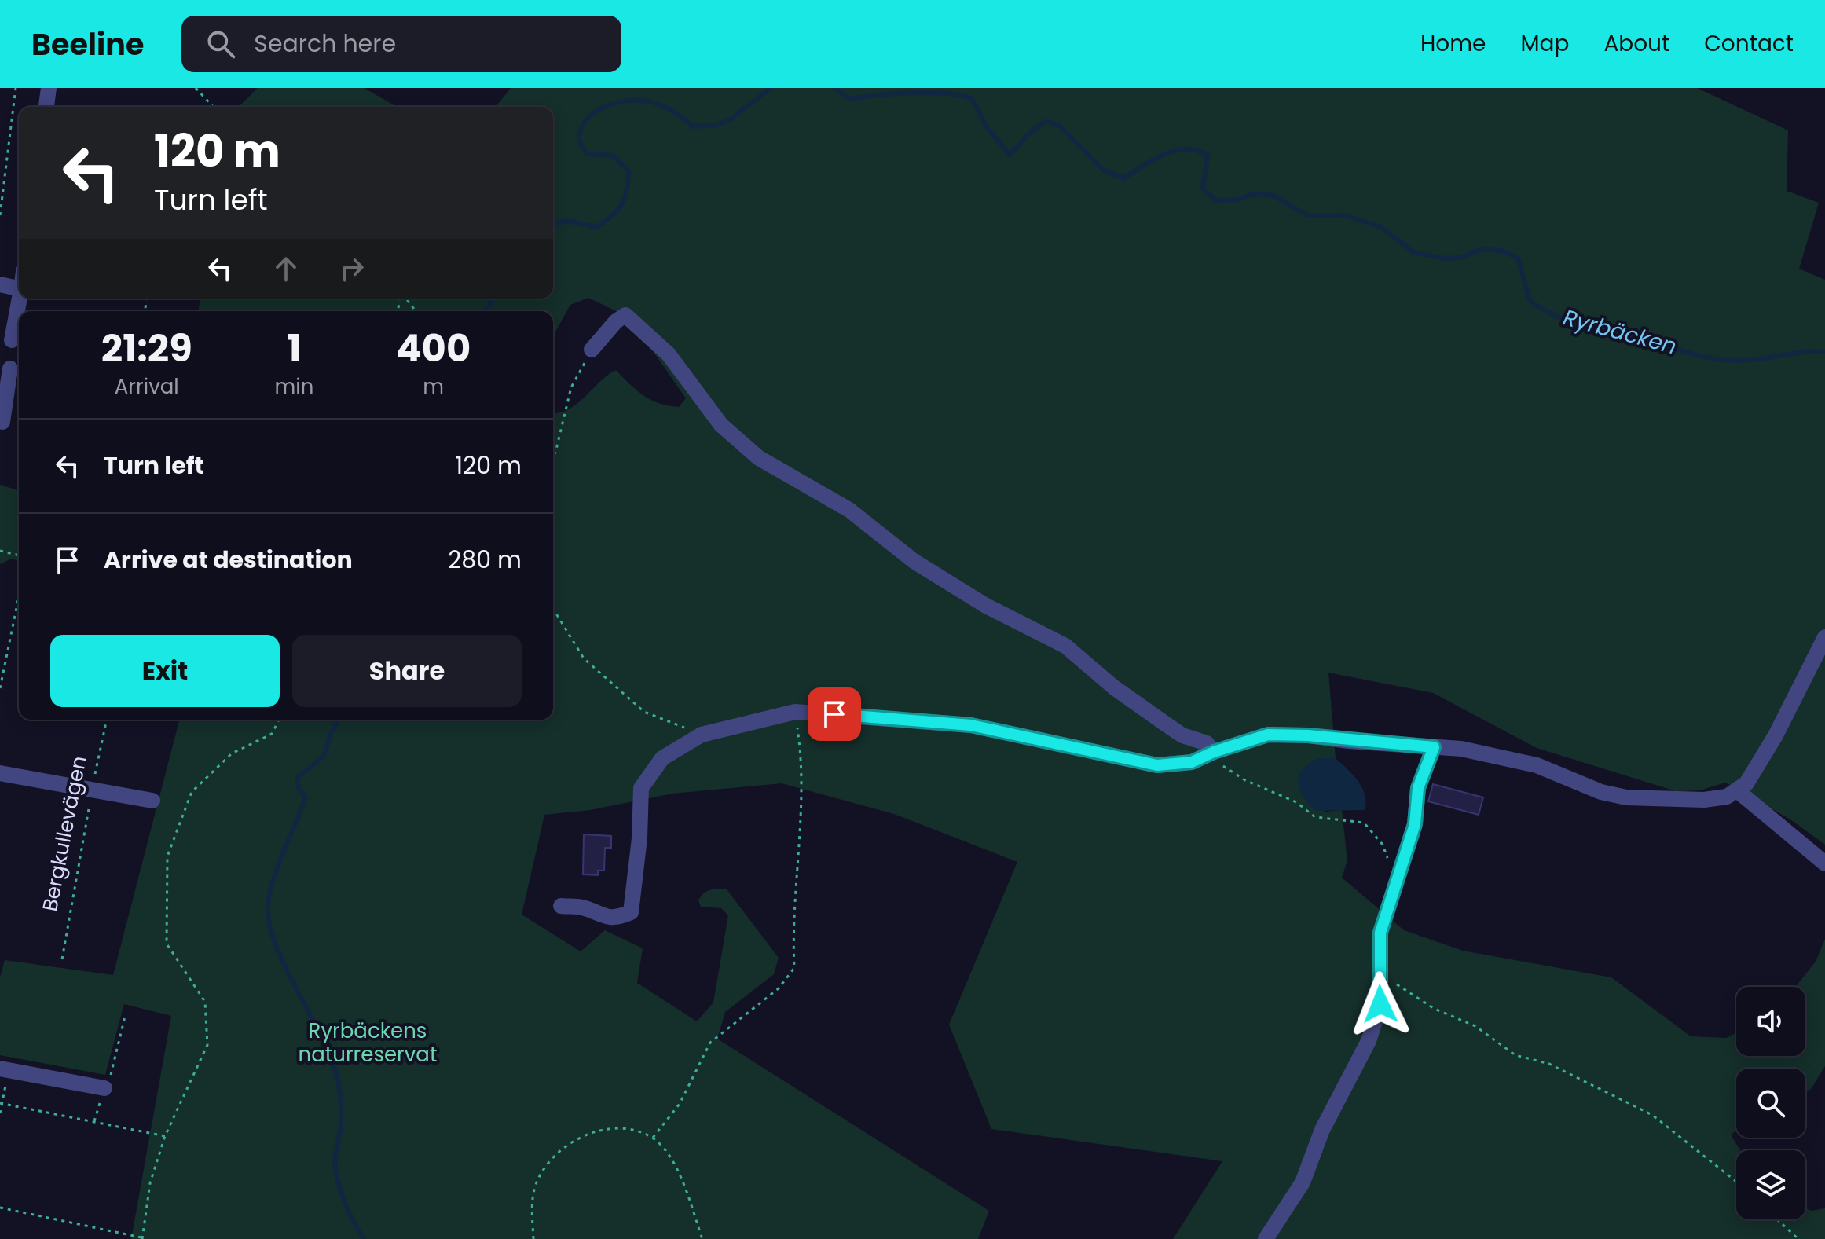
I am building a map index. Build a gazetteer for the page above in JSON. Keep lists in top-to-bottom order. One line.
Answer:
{"streets":{"path":["Bergkullevägen"]},"water":["Ryrbäcken"],"parks":["Ryrbäckens naturreservat"],"page":{"header":"Beeline","search":"Search here","nav":["Home","Map","About","Contact"],"turn":["120 m","Turn left"],"eta":["21:29","Arrival","1","min","400","m"],"list":[{"name":"Turn left","value":"120 m"},{"name":"Arrive at destination","value":"280 m"}],"buttons":["Exit","Share"]}}
